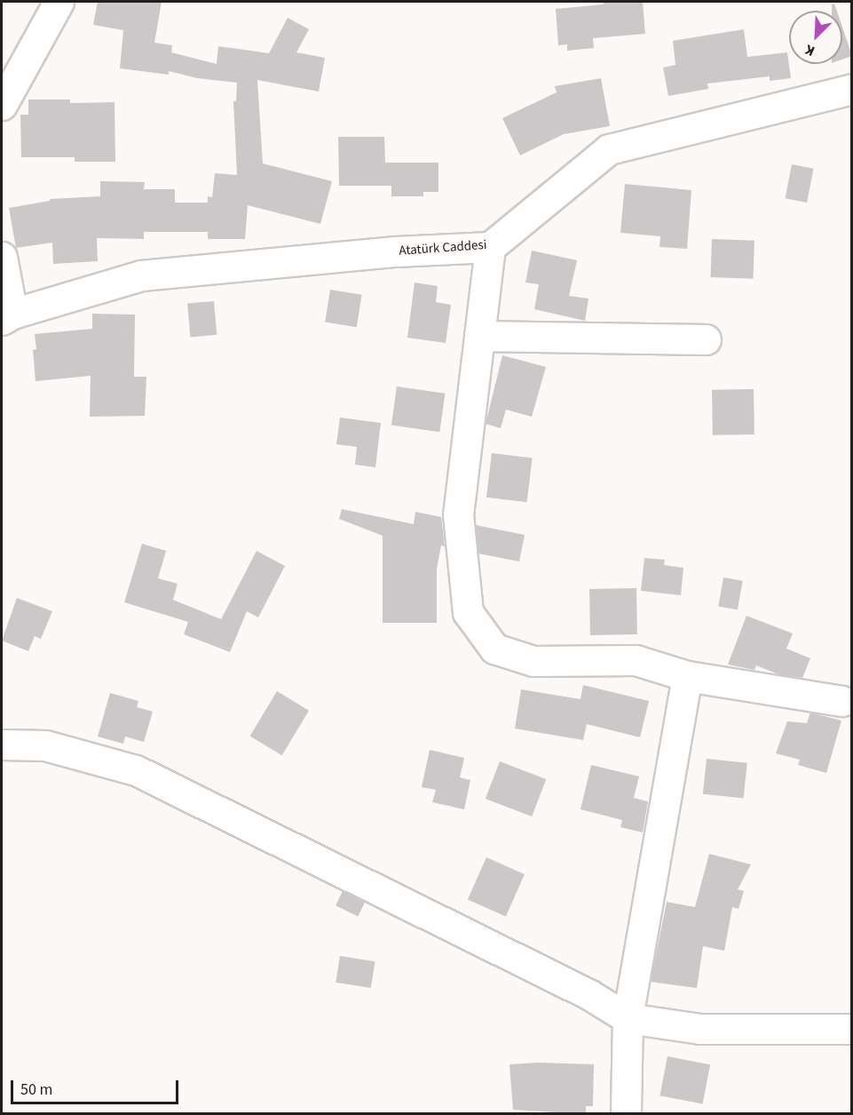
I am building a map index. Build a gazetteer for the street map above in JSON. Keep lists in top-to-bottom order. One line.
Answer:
{"streets":{"street":["Atatürk Caddesi"]},"scale_bar":"50 m","north":"bottom left"}
